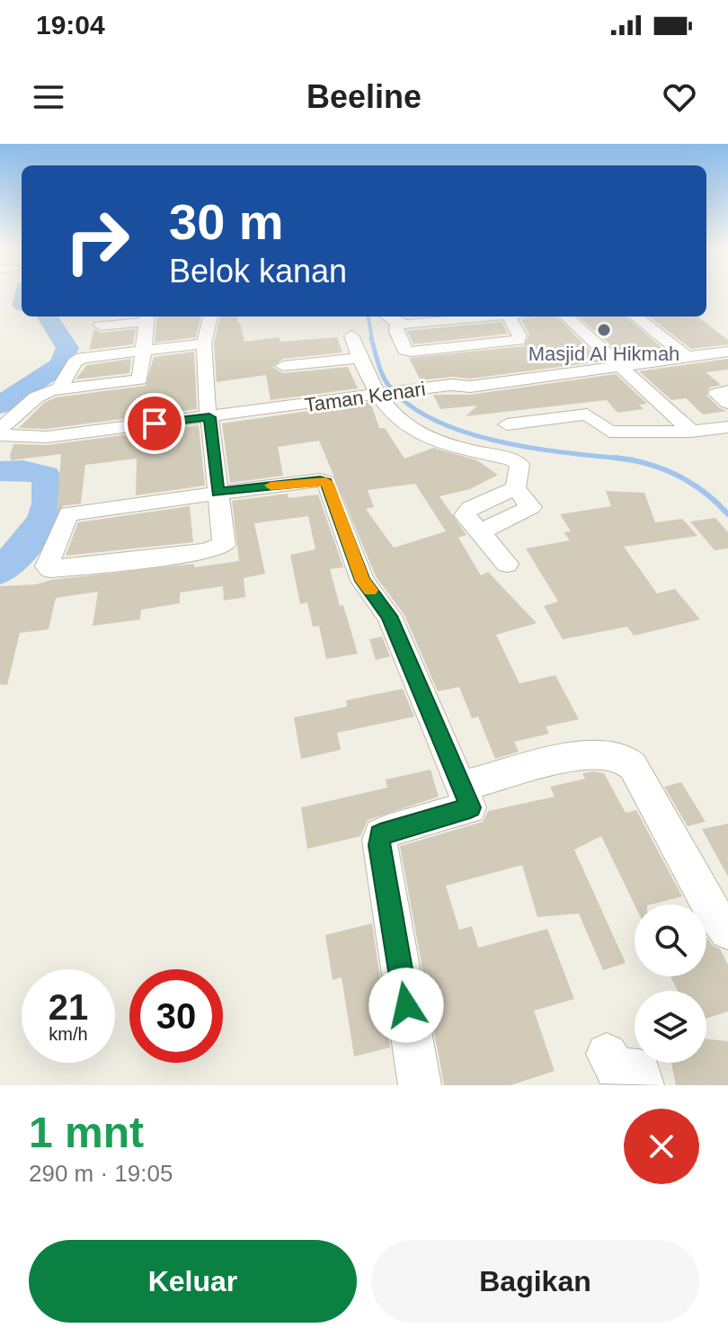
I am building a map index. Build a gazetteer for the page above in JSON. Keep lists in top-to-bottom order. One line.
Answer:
{"streets":{"street":["Taman Kenari"]},"places":["Masjid Al Hikmah"],"page":{"status":"19:04","header":"Beeline","turn":["30 m","Belok kanan"],"speed":"21 km/h","limit":"30","heading":["1 mnt","290 m · 19:05"],"buttons":["Keluar","Bagikan"]}}
